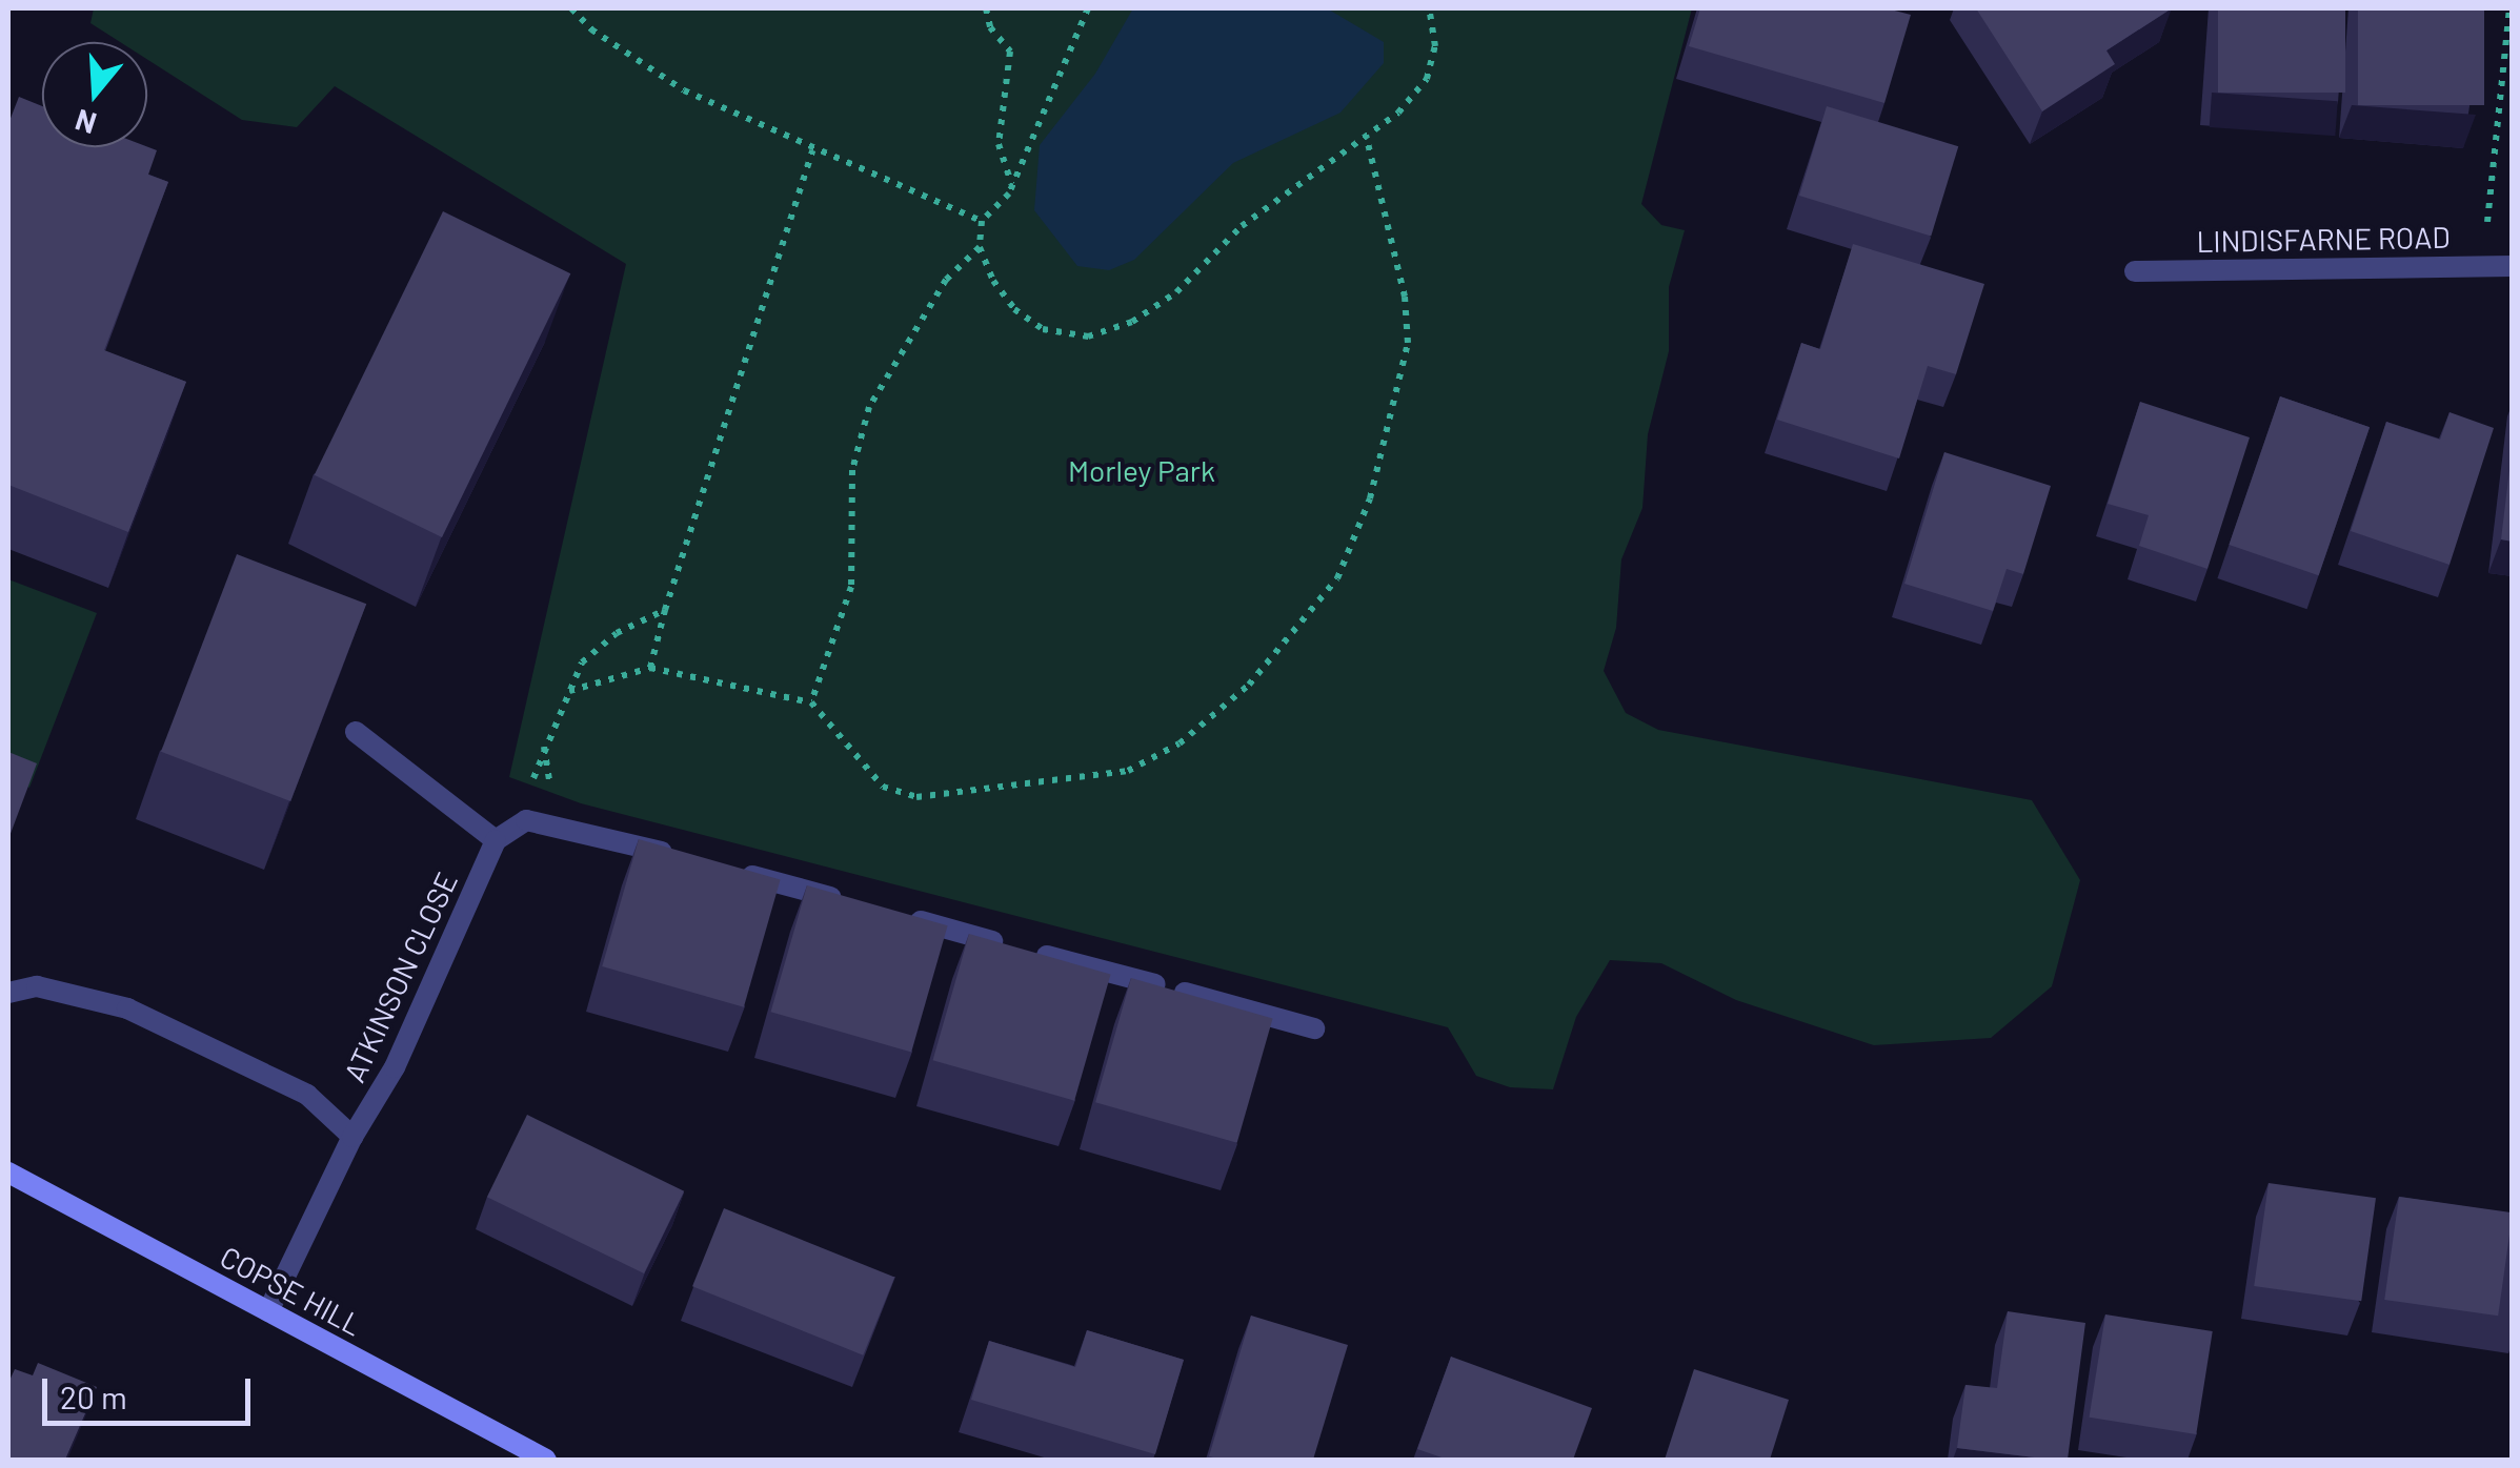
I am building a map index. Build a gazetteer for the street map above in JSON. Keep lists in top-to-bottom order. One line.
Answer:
{"streets":{"street":["LINDISFARNE ROAD","ATKINSON CLOSE","COPSE HILL"]},"crossings":[["ATKINSON CLOSE","COPSE HILL"]],"parks":["Morley Park"],"scale_bar":"20 m","north":"bottom"}
